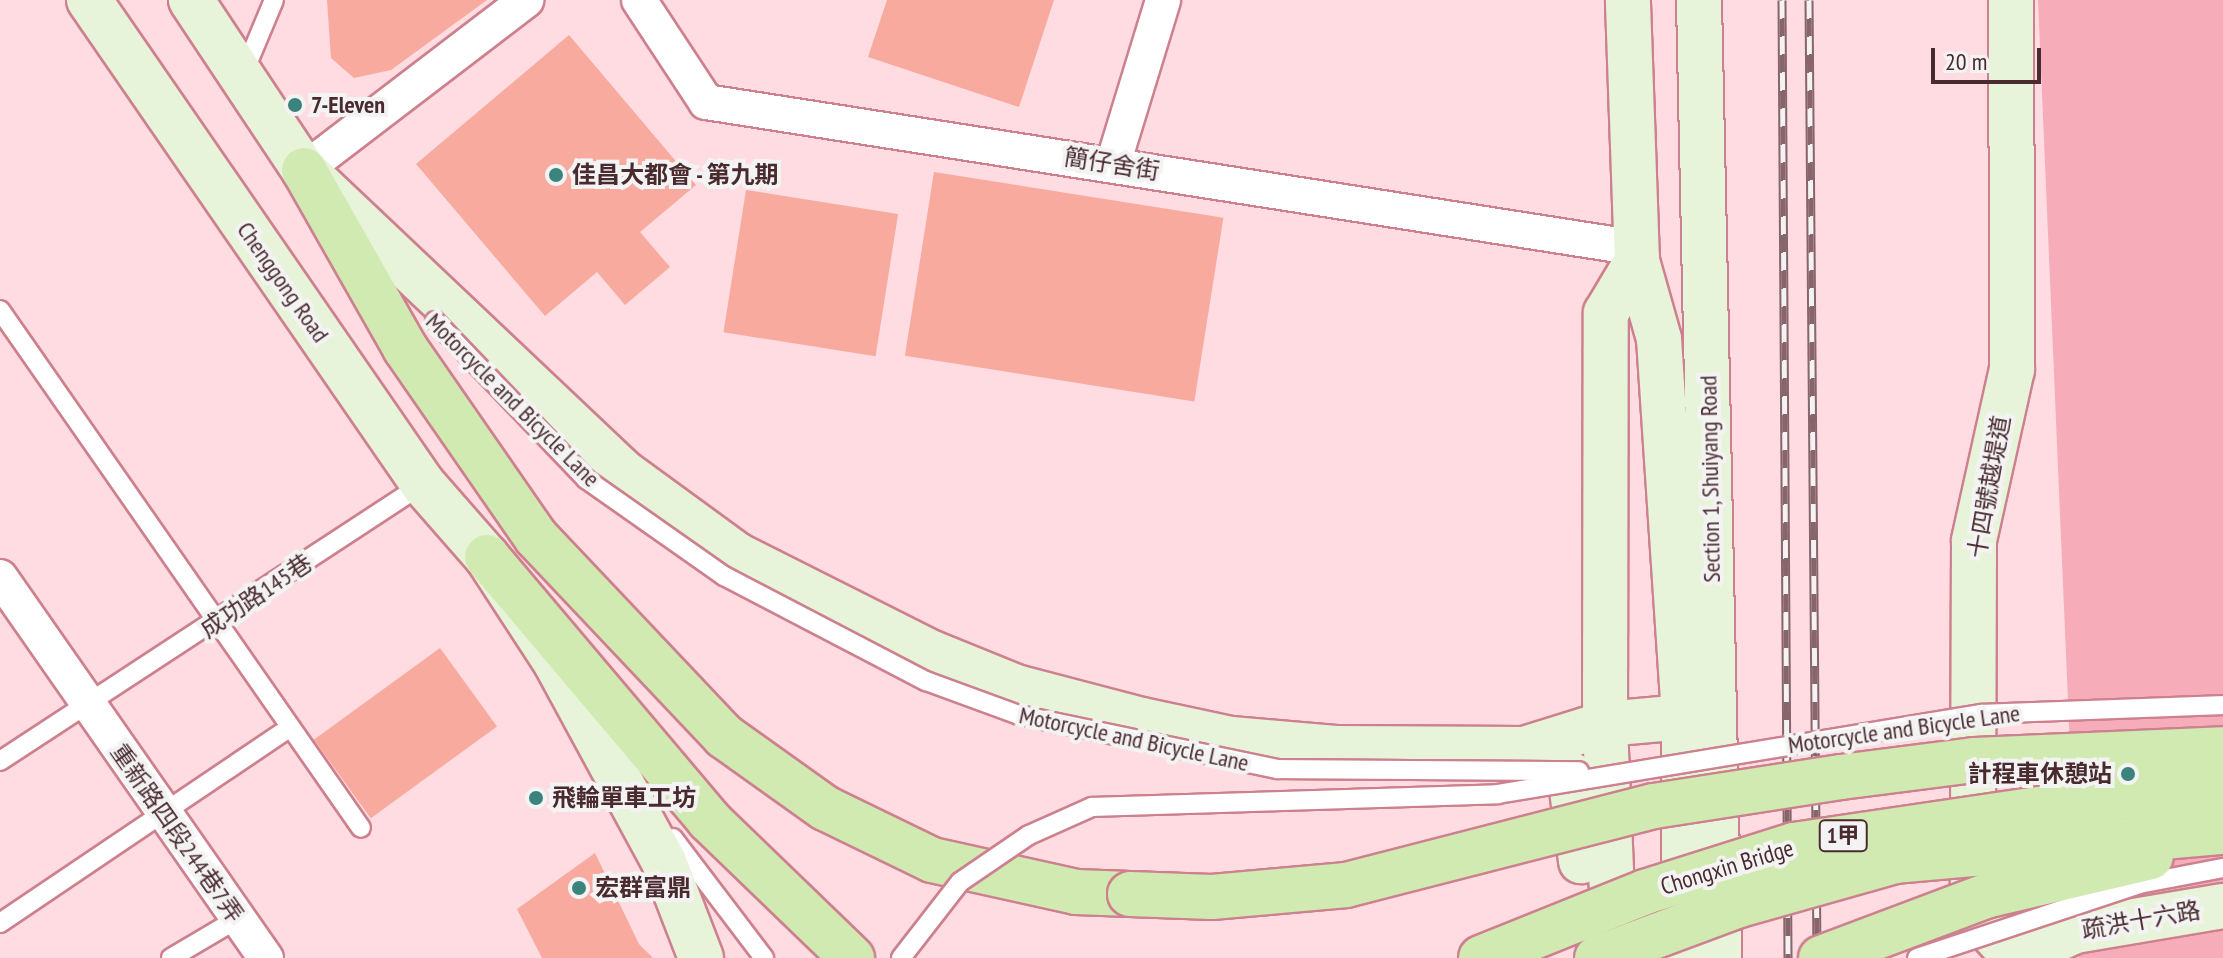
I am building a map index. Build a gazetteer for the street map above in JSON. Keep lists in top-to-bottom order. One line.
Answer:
{"streets":{"main road":["1甲","Chongxin Bridge"],"street":["簡仔舍街","Chenggong Road","Section 1, Shuiyang Road","十四號越堤道","重新路四段244巷7弄","疏洪十六路"],"lane":["Motorcycle and Bicycle Lane","成功路145巷"]},"crossings":[["簡仔舍街","Section 1, Shuiyang Road"],["Chenggong Road","成功路145巷"],["十四號越堤道","疏洪十六路"],["成功路145巷","重新路四段244巷7弄"]],"places":["7-Eleven","佳昌大都會 - 第九期","計程車休憩站","飛輪單車工坊","宏群富鼎"],"scale_bar":"20 m"}
